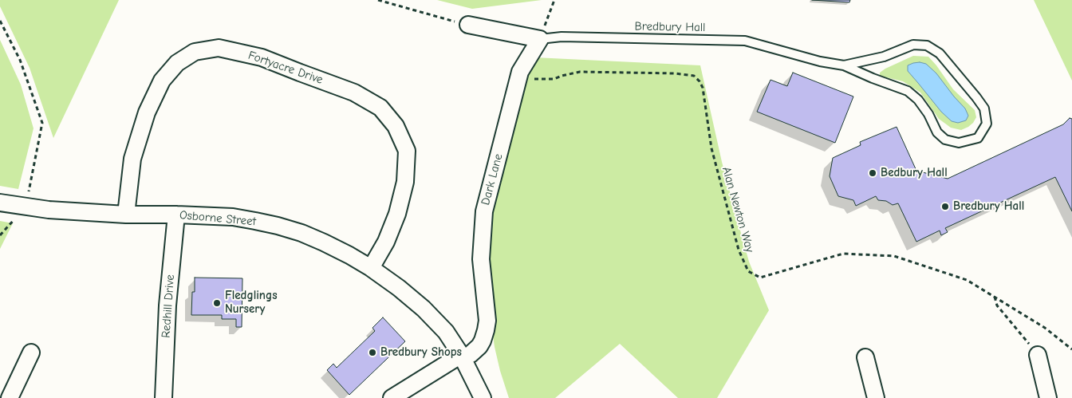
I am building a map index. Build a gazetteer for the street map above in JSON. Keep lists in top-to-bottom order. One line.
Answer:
{"streets":{"street":["Fortyacre Drive","Dark Lane","Osborne Street","Redhill Drive"],"lane":["Bredbury Hall"],"path":["Alan Newton Way"]},"crossings":[["Bredbury Hall","Dark Lane"],["Fortyacre Drive","Osborne Street"],["Dark Lane","Alan Newton Way"],["Dark Lane","Osborne Street"],["Osborne Street","Redhill Drive"]],"places":["Bedbury Hall","Bredbury Hall","Fledglings Nursery","Bredbury Shops"]}
